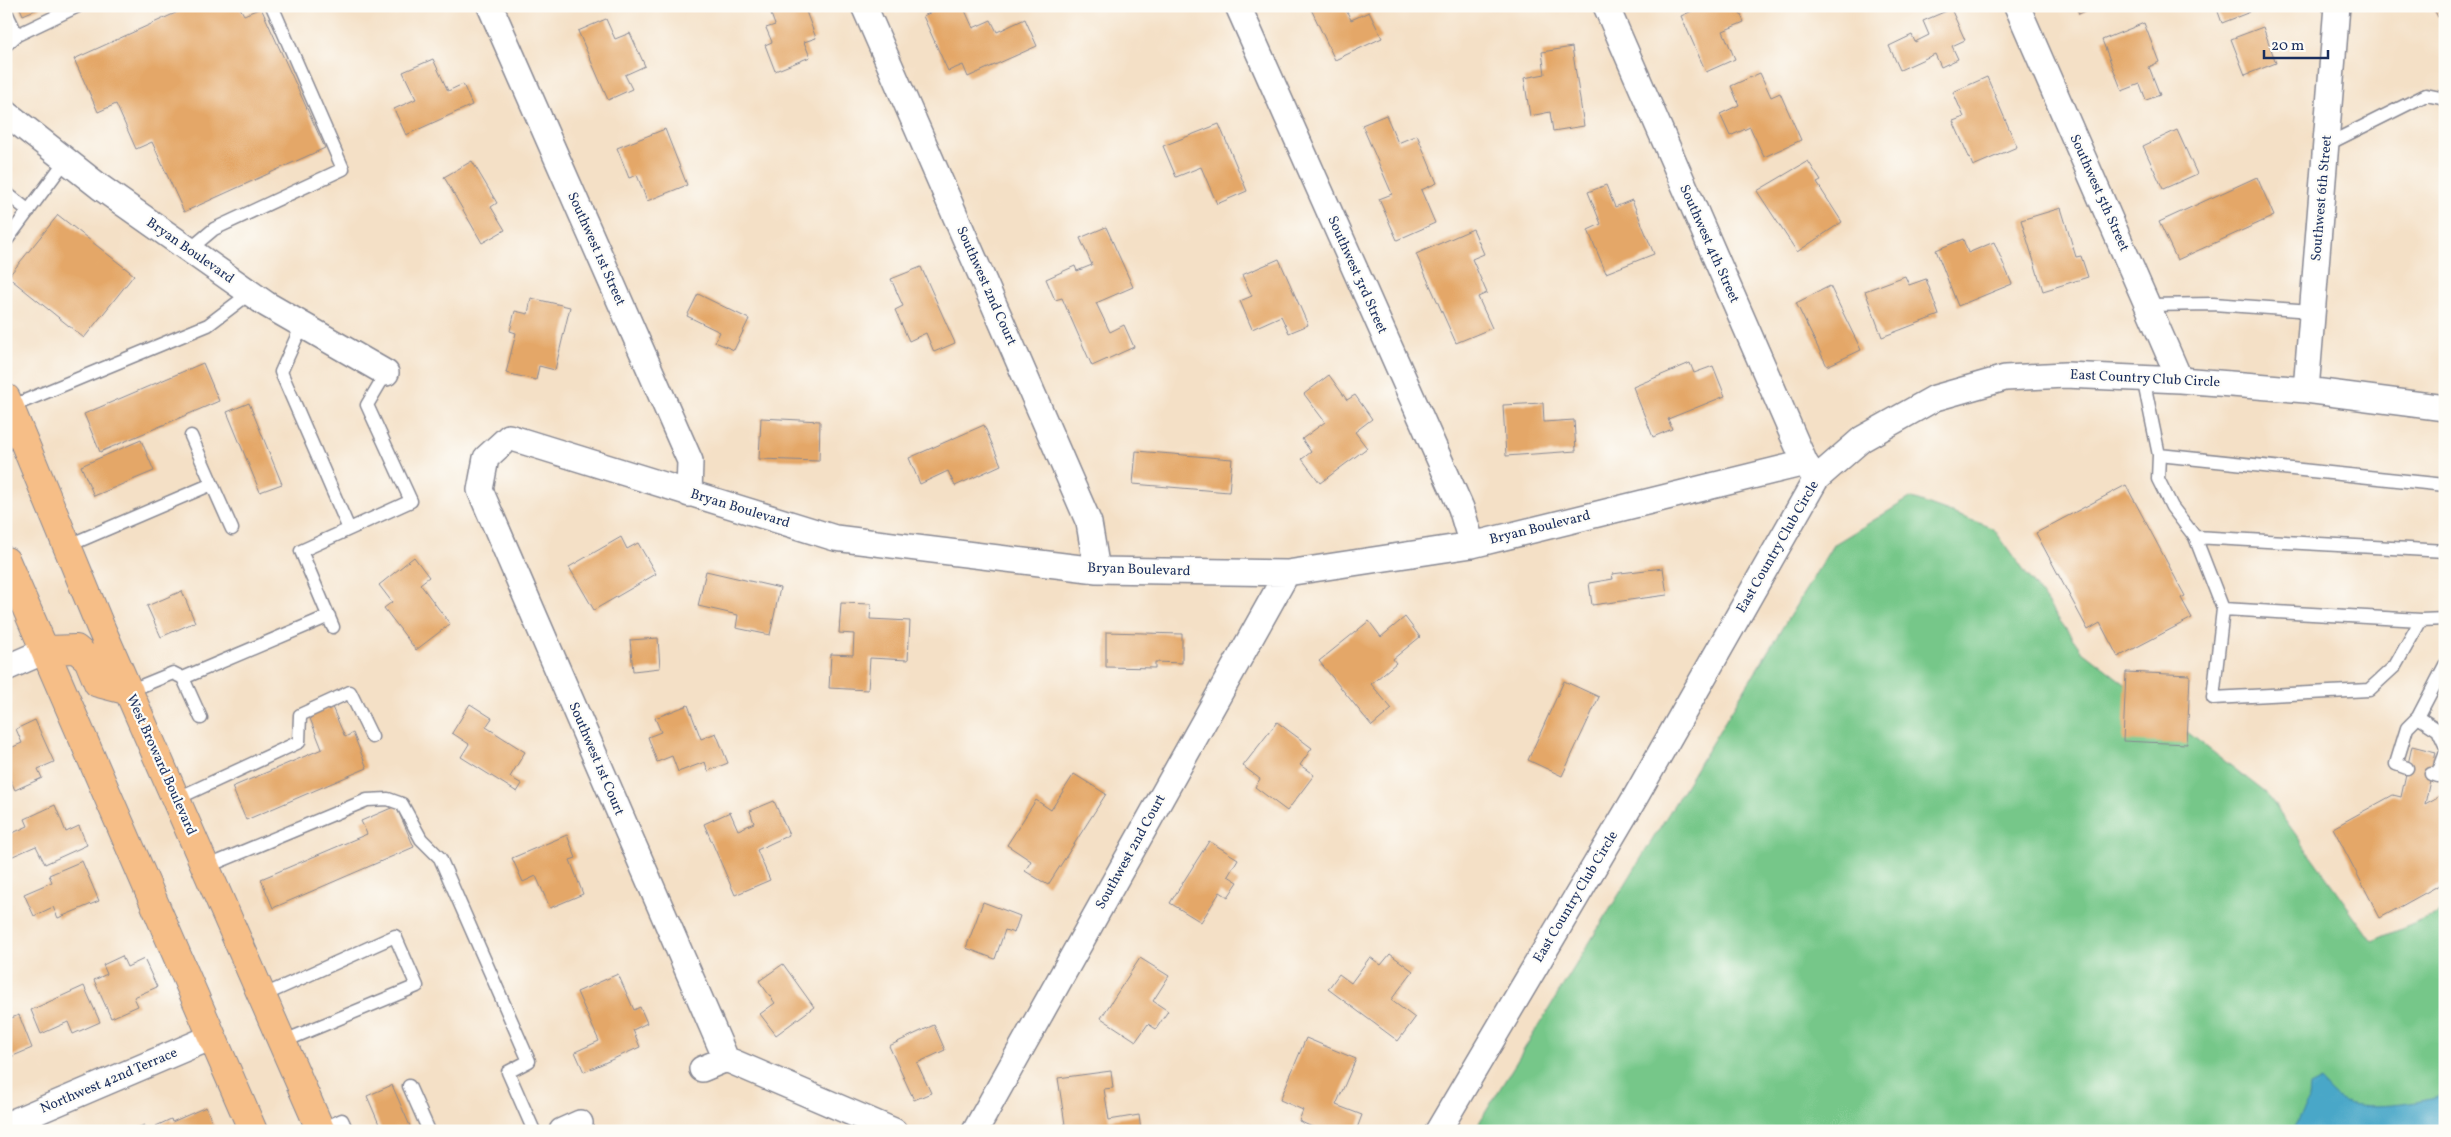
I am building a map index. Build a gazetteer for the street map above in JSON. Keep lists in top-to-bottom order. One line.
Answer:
{"streets":{"main road":["West Broward Boulevard"],"street":["Southwest 5th Street","Southwest 6th Street","Southwest 4th Street","Southwest 1st Street","Bryan Boulevard","Southwest 3rd Street","Southwest 2nd Court","East Country Club Circle","Southwest 1st Court","Northwest 42nd Terrace"]},"crossings":[["Southwest 5th Street","East Country Club Circle"],["Southwest 6th Street","East Country Club Circle"],["Southwest 4th Street","Bryan Boulevard"],["Southwest 4th Street","East Country Club Circle"],["Southwest 1st Street","Bryan Boulevard"],["Bryan Boulevard","Southwest 3rd Street"],["Bryan Boulevard","Southwest 2nd Court"],["Bryan Boulevard","East Country Club Circle"],["Bryan Boulevard","Southwest 1st Court"]],"scale_bar":"20 m"}
